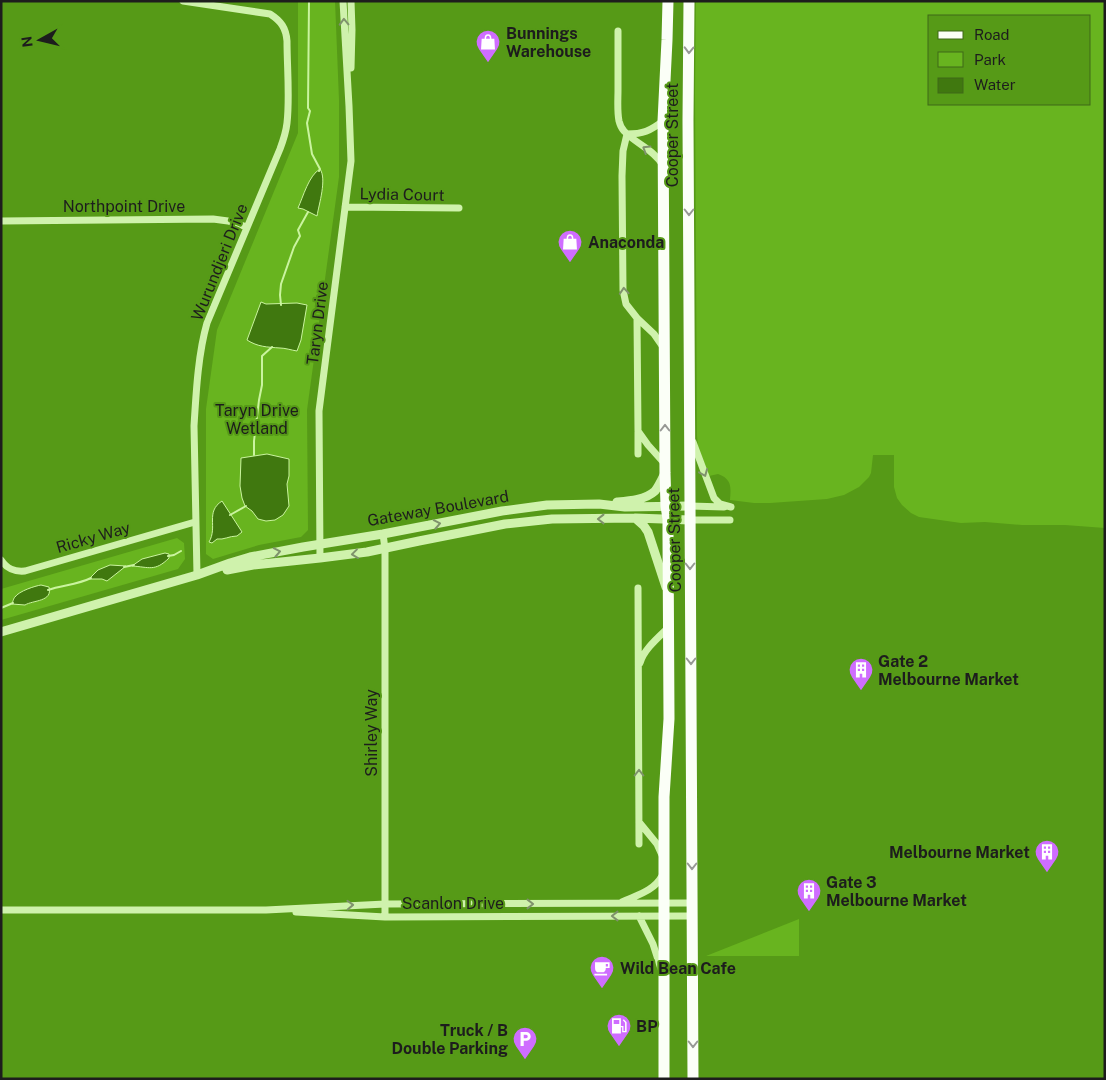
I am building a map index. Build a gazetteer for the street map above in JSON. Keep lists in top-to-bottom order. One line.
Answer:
{"streets":{"main road":["Cooper Street"],"street":["Lydia Court","Northpoint Drive","Wurundjeri Drive","Taryn Drive","Gateway Boulevard","Ricky Way","Shirley Way","Scanlon Drive"]},"crossings":[["Cooper Street","Gateway Boulevard"],["Cooper Street","Scanlon Drive"],["Lydia Court","Taryn Drive"],["Northpoint Drive","Wurundjeri Drive"],["Wurundjeri Drive","Gateway Boulevard"],["Wurundjeri Drive","Ricky Way"],["Taryn Drive","Gateway Boulevard"],["Gateway Boulevard","Shirley Way"],["Shirley Way","Scanlon Drive"]],"parks":["Taryn Drive Wetland"],"places":{"shop":["Bunnings Warehouse","Anaconda"],"building":["Gate 2 Melbourne Market","Melbourne Market","Gate 3 Melbourne Market"],"cafe":["Wild Bean Cafe"],"fuel station":["BP"],"parking":["Truck / B Double Parking"]},"legend":["Road","Park","Water"],"north":"left"}
